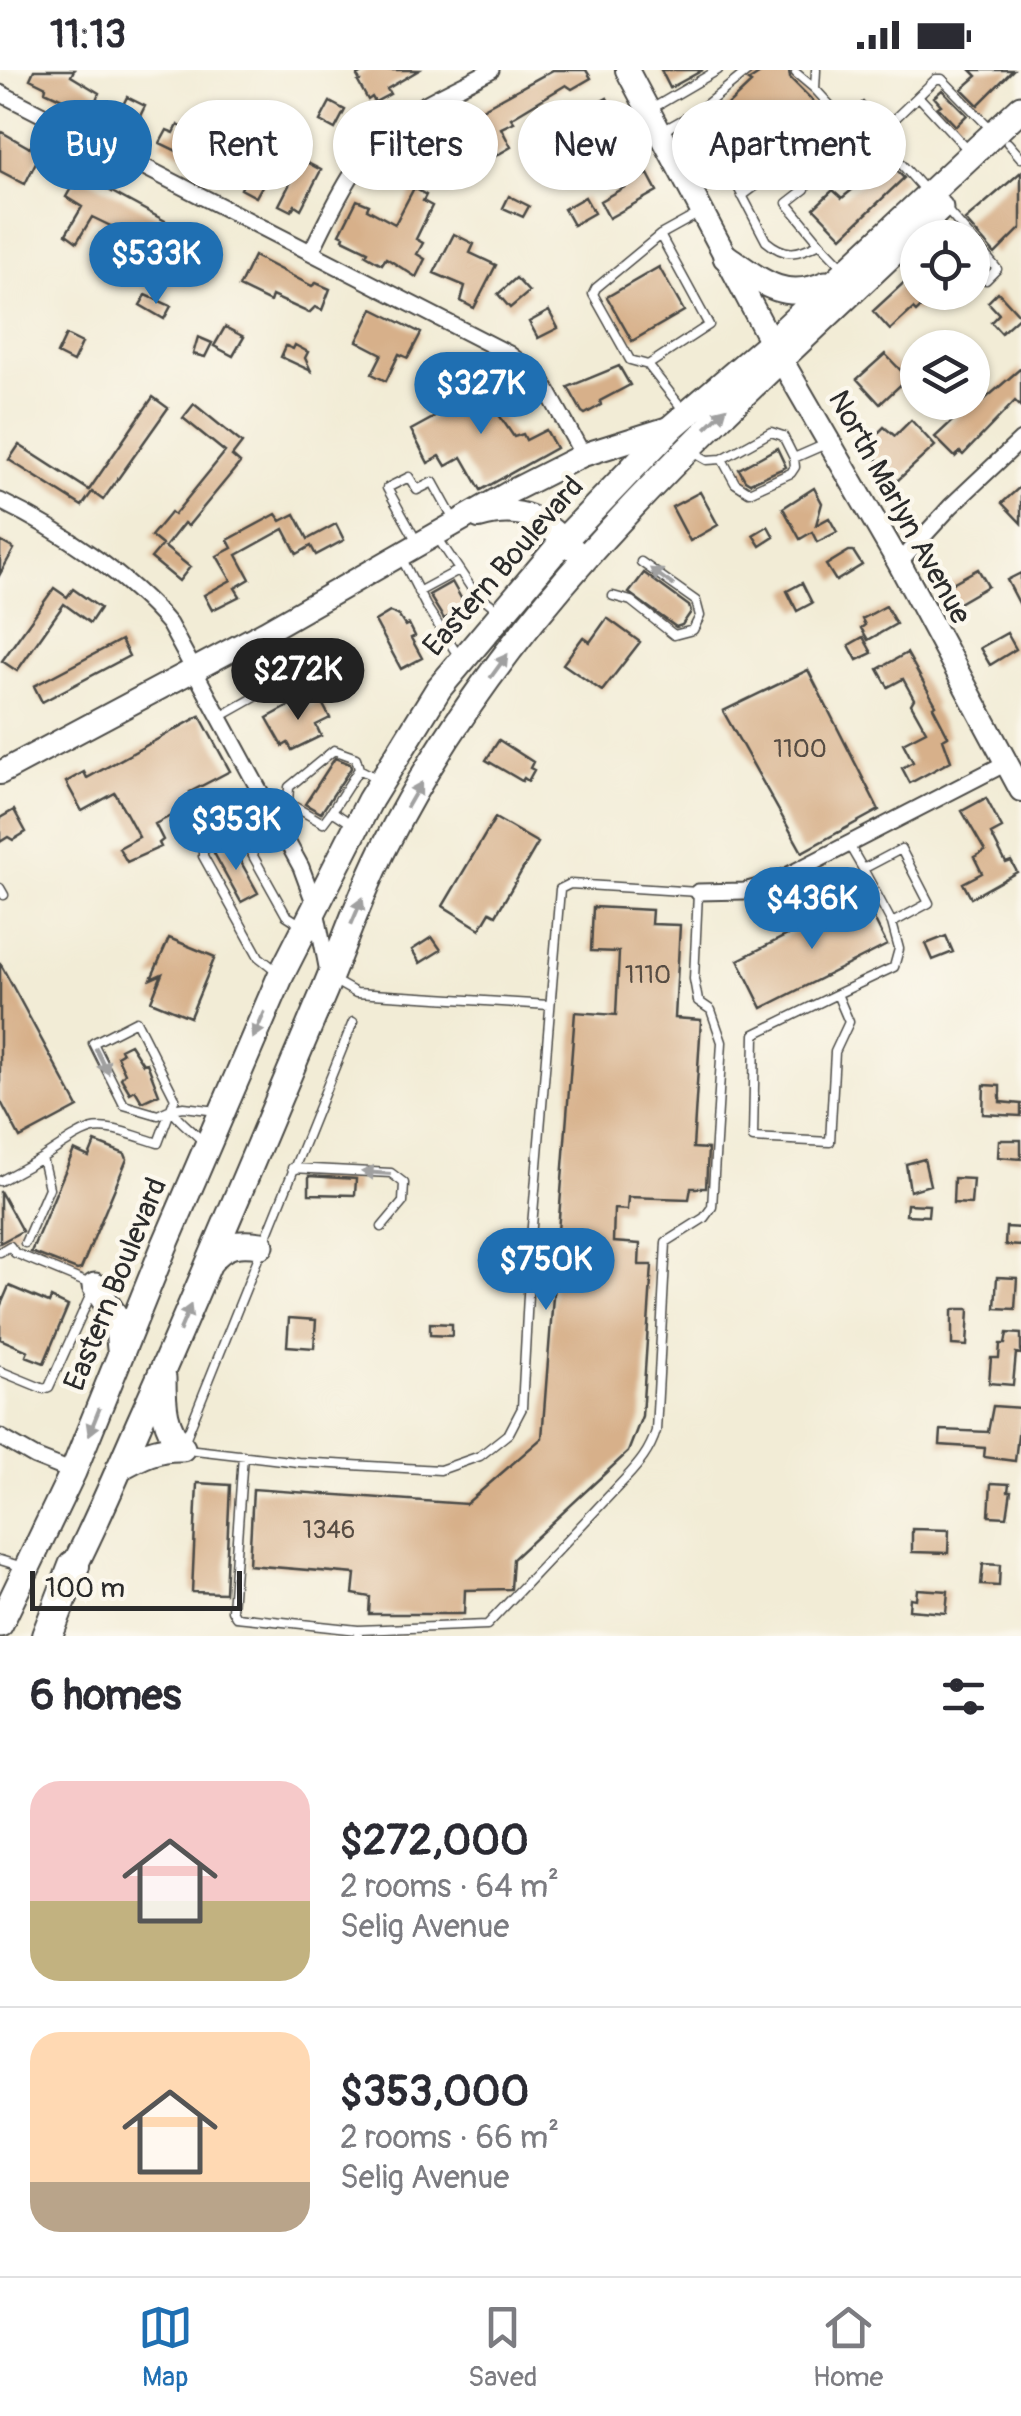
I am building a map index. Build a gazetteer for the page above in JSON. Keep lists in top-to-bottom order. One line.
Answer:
{"streets":{"main road":["Eastern Boulevard"],"street":["North Marlyn Avenue"]},"crossings":[["North Marlyn Avenue","Eastern Boulevard"]],"house_numbers":["1100","1110","1346"],"scale_bar":"100 m","page":{"status":"11:13","chip":["Buy","Rent","Filters","New","Apartment"],"price":["$533K","$327K","$272K","$353K","$436K","$750K"],"scale":"100 m","heading":"6 homes","list":[{"name":"$272,000","note":"2 rooms · 64 m² · Selig Avenue"},{"name":"$353,000","note":"2 rooms · 66 m² · Selig Avenue"}],"tabs":["Map","Saved","Home"]}}
